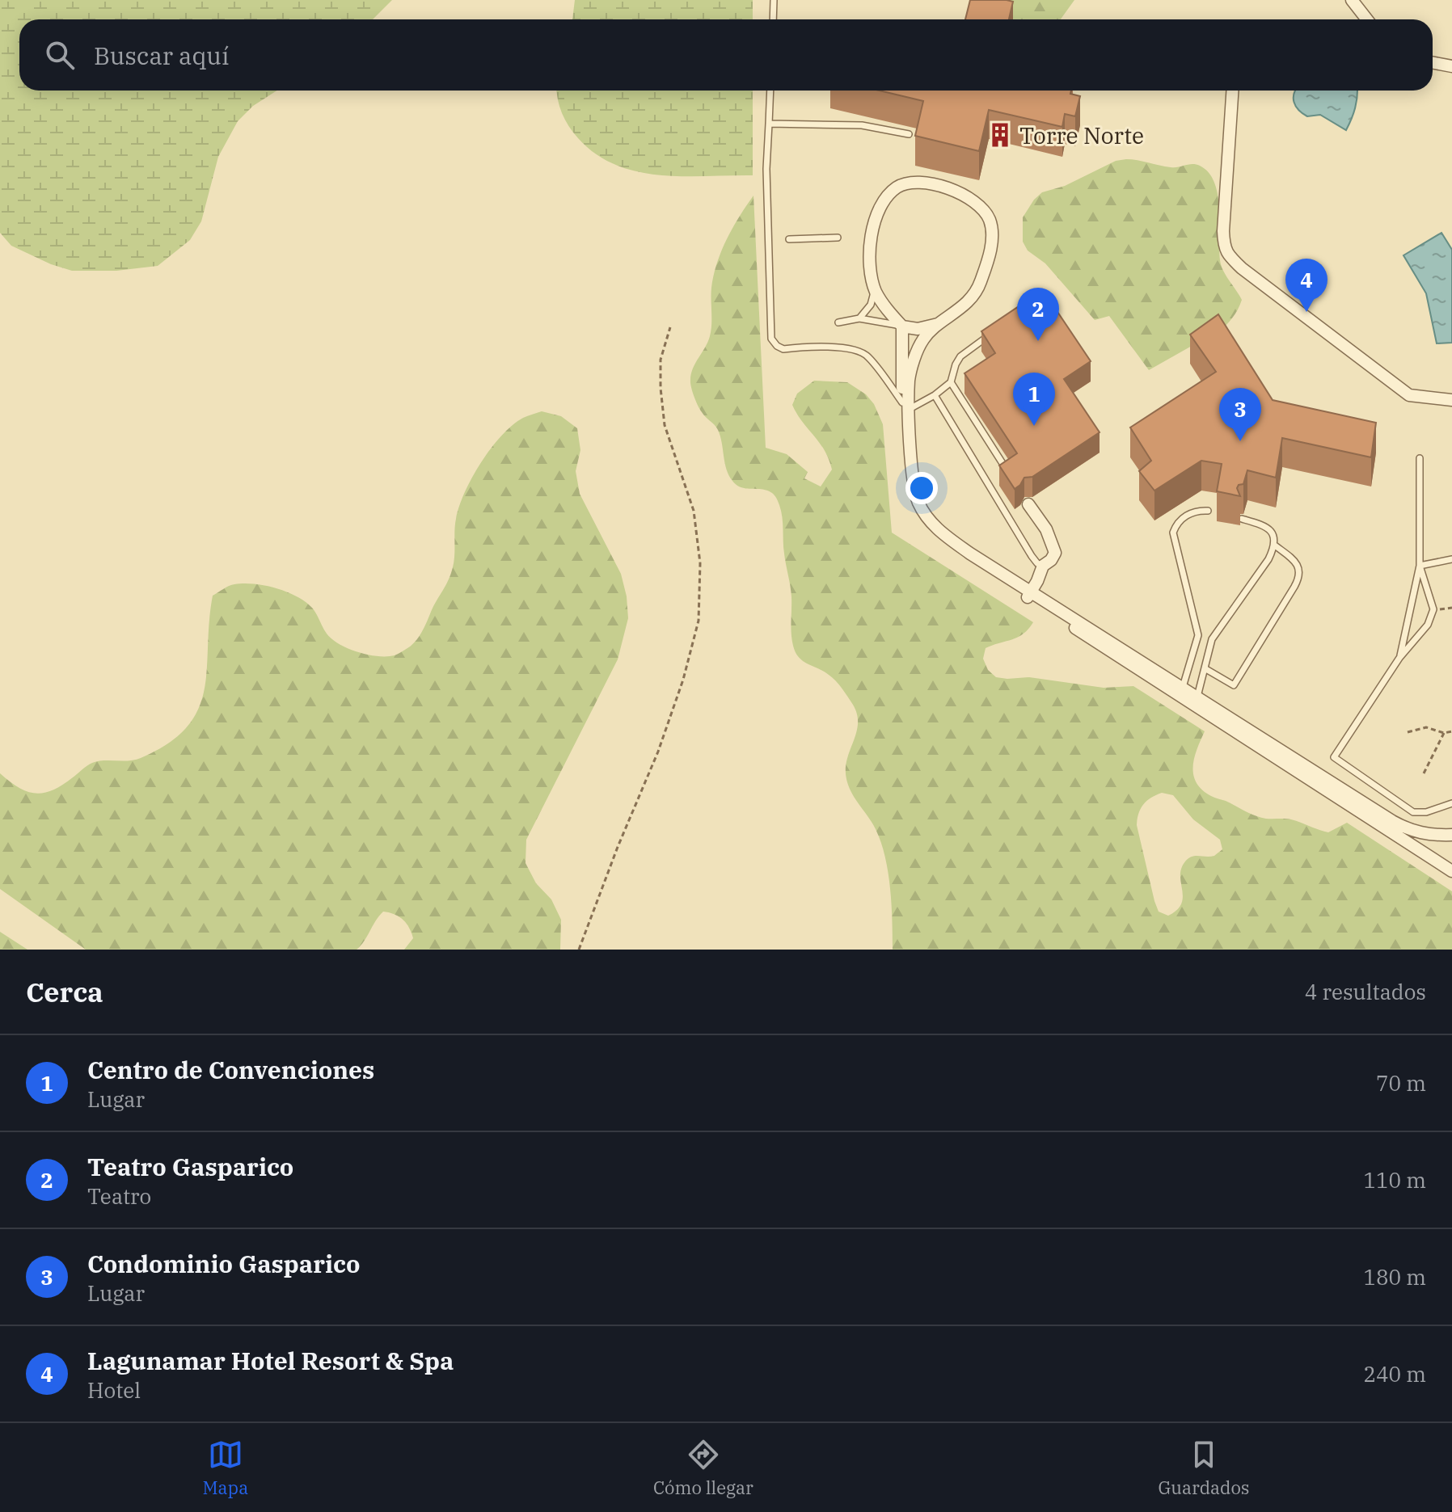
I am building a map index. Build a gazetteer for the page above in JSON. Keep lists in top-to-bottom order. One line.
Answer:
{"places":{"building":["Torre Norte"]},"page":{"search":"Buscar aquí","pins":["4","2","1","3"],"heading":["Cerca","4 resultados"],"list":[{"mark":"1","name":"Centro de Convenciones","note":"Lugar","value":"70 m"},{"mark":"2","name":"Teatro Gasparico","note":"Teatro","value":"110 m"},{"mark":"3","name":"Condominio Gasparico","note":"Lugar","value":"180 m"},{"mark":"4","name":"Lagunamar Hotel Resort & Spa","note":"Hotel","value":"240 m"}],"nav":["Mapa","Cómo llegar","Guardados"]}}
